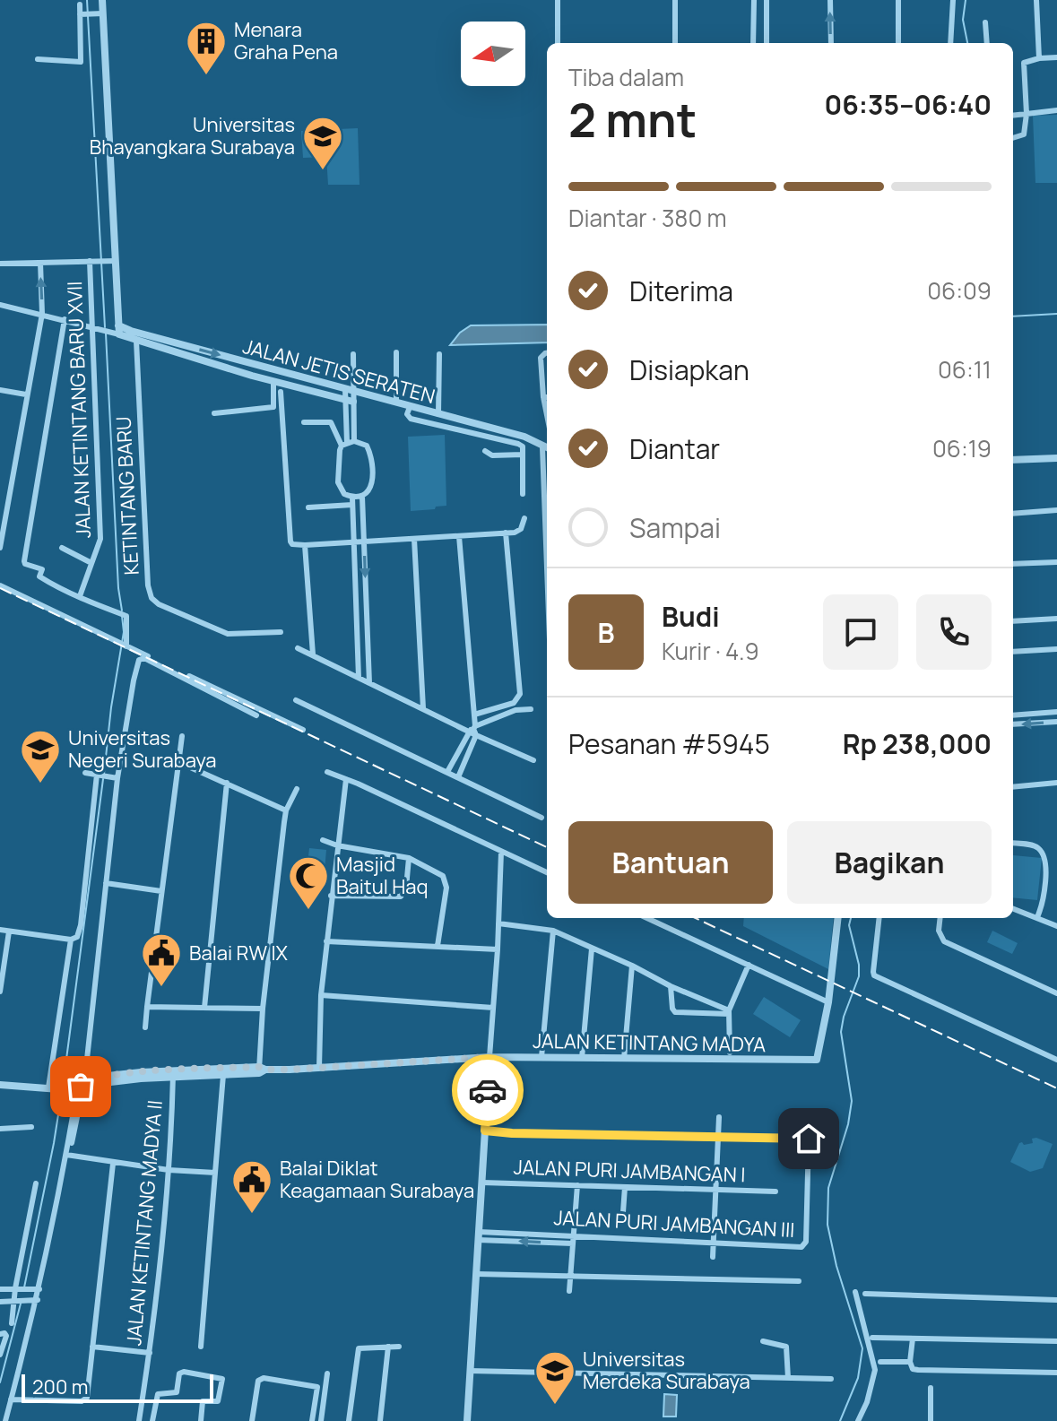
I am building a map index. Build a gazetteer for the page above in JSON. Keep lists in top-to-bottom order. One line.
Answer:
{"streets":{"street":["JALAN JETIS SERATEN","JALAN KETINTANG BARU XVII","KETINTANG BARU","JALAN KETINTANG MADYA","JALAN PURI JAMBANGAN I","JALAN KETINTANG MADYA II","JALAN PURI JAMBANGAN III"]},"crossings":[["JALAN JETIS SERATEN","JALAN KETINTANG BARU XVII"],["JALAN JETIS SERATEN","KETINTANG BARU"],["JALAN KETINTANG MADYA","JALAN KETINTANG MADYA II"]],"places":{"building":["Menara Graha Pena"],"school or university":["Universitas Bhayangkara Surabaya","Universitas Negeri Surabaya","Universitas Merdeka Surabaya"],"mosque":["Masjid Baitul Haq"],"public building":["Balai RW IX","Balai Diklat Keagamaan Surabaya"]},"scale_bar":"200 m","north":"left","page":{"heading":["2 mnt","Tiba dalam","06:35–06:40"],"panel":["Budi","Kurir · 4.9","Pesanan #5945","Rp 238,000"],"bar":"Diantar · 380 m","list":[["Diterima","06:09"],["Disiapkan","06:11"],["Diantar","06:19"],"Sampai"],"round":"B","buttons":["Bantuan","Bagikan"],"scale":"200 m"}}
